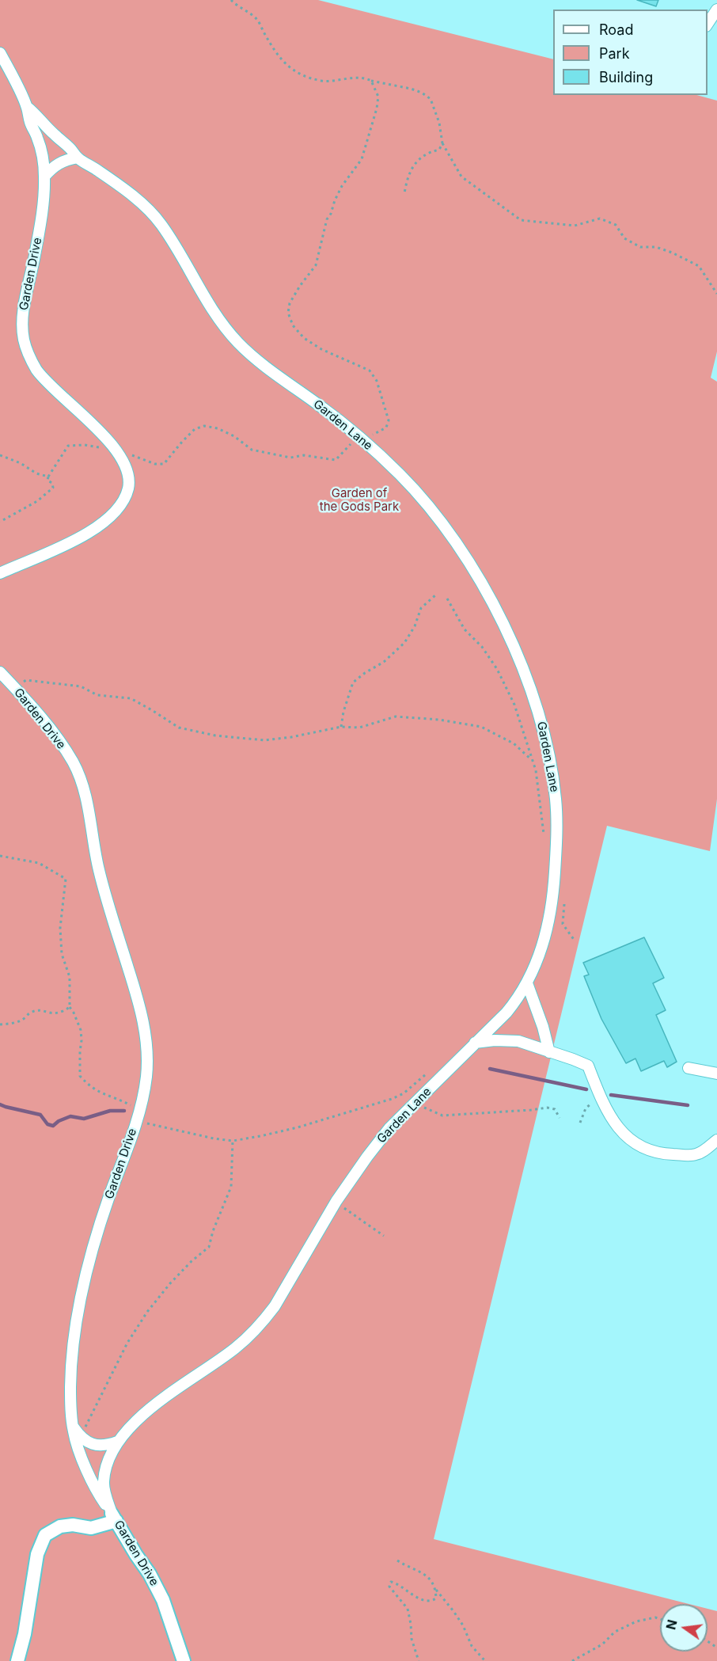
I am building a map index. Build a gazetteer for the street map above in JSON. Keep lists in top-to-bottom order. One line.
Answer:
{"streets":{"street":["Garden Drive","Garden Lane"]},"crossings":[["Garden Drive","Garden Lane"]],"parks":["Garden of the Gods Park"],"legend":["Road","Park","Building"],"north":"left"}
